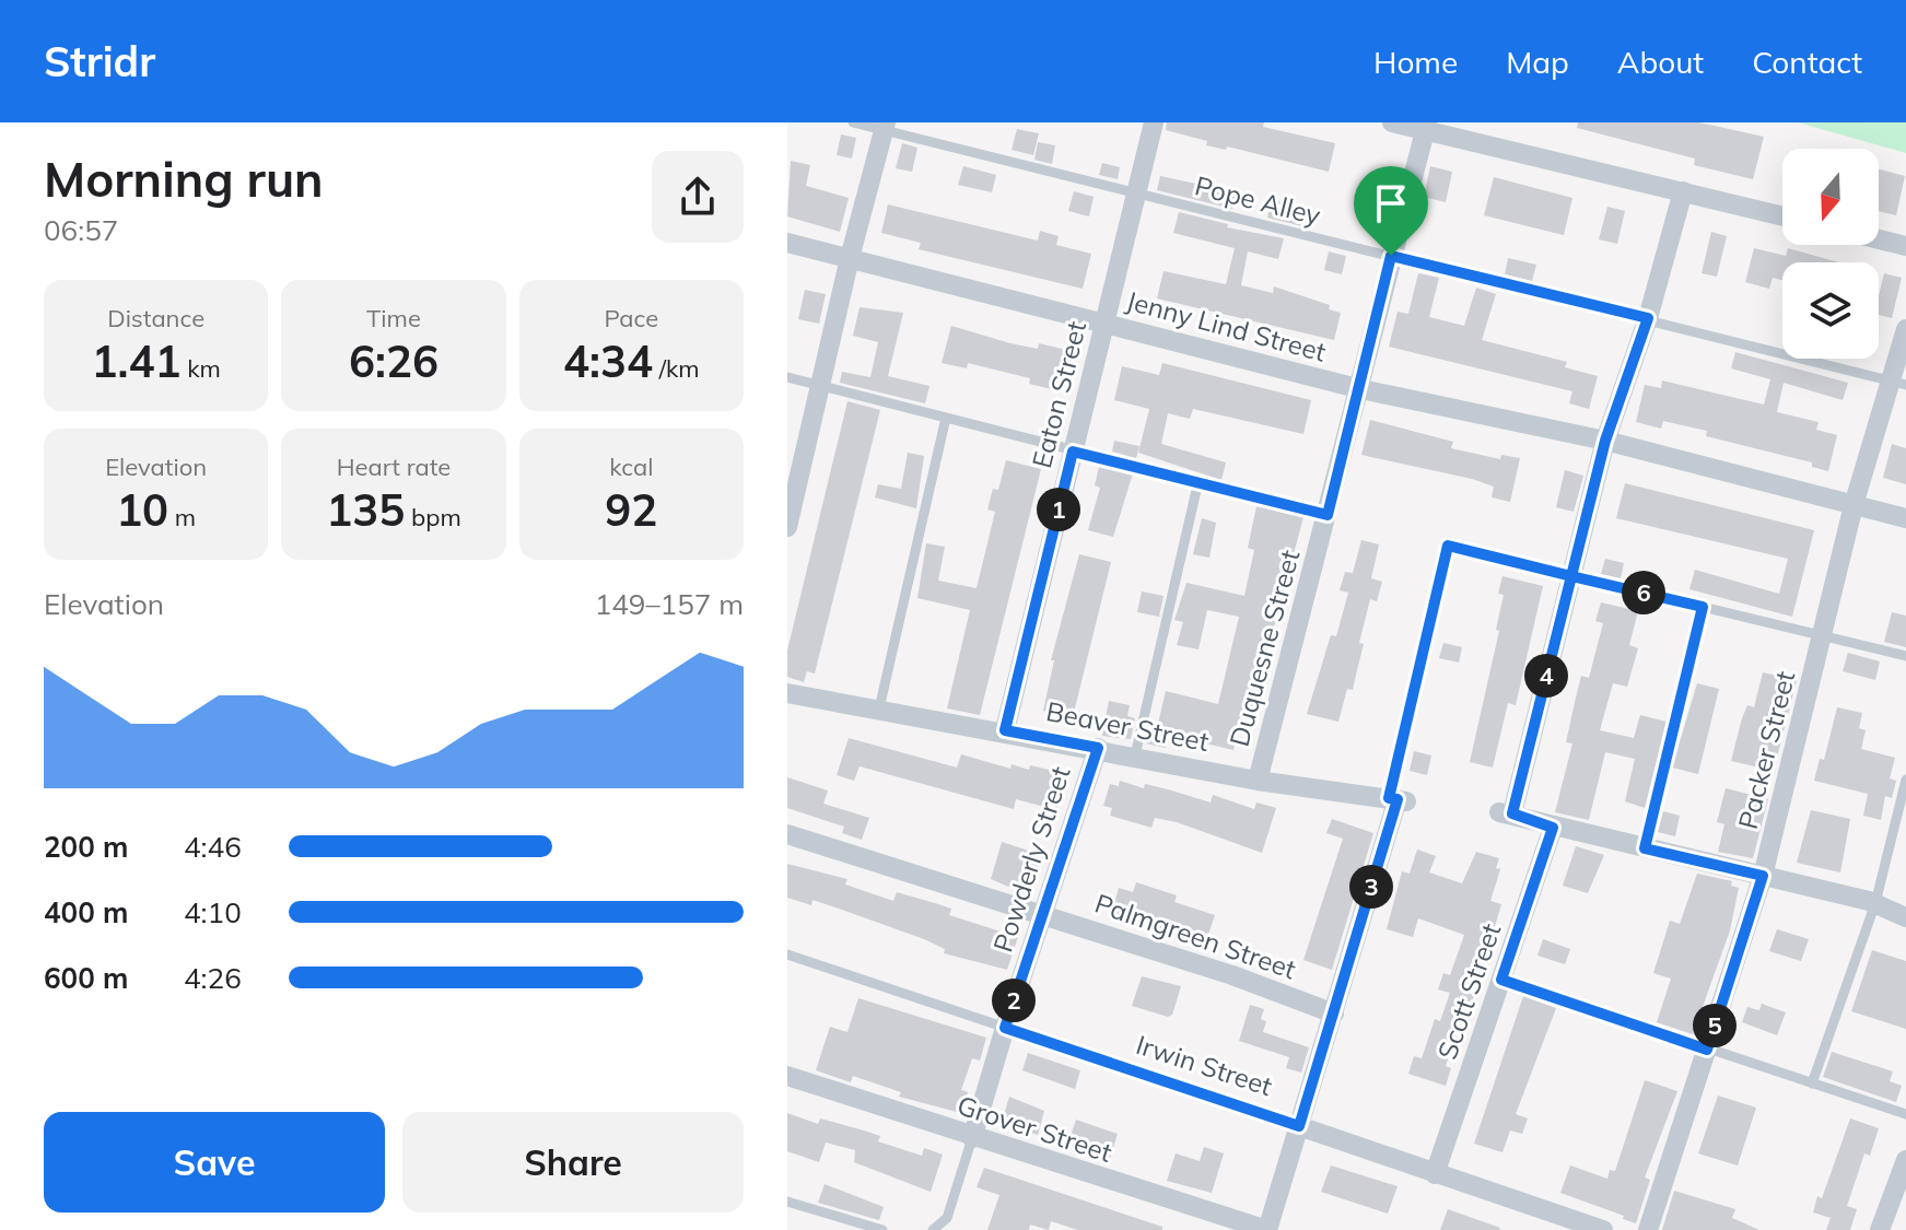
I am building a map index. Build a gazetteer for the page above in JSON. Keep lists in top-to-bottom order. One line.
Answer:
{"streets":{"street":["Jenny Lind Street","Eaton Street","Duquesne Street","Beaver Street","Packer Street","Powderly Street","Palmgreen Street","Scott Street","Irwin Street","Grover Street"],"lane":["Pope Alley"]},"crossings":[["Pope Alley","Eaton Street"],["Pope Alley","Duquesne Street"],["Pope Alley","Packer Street"],["Jenny Lind Street","Eaton Street"],["Jenny Lind Street","Duquesne Street"],["Jenny Lind Street","Packer Street"],["Eaton Street","Beaver Street"],["Duquesne Street","Beaver Street"],["Beaver Street","Powderly Street"],["Powderly Street","Palmgreen Street"],["Powderly Street","Irwin Street"],["Powderly Street","Grover Street"],["Scott Street","Irwin Street"]],"north":"bottom","page":{"header":"Stridr","nav":["Home","Map","About","Contact"],"heading":["Morning run","06:57"],"stats":[["Distance","1.41 km"],["Time","6:26"],["Pace","4:34 /km"],["Elevation","10 m"],["Heart rate","135 bpm"],["kcal","92"]],"pins":["1","6","4","3","2","5"],"chart":["Elevation","149–157 m"],"list":[{"name":"200 m","note":"4:46"},{"name":"400 m","note":"4:10"},{"name":"600 m","note":"4:26"}],"buttons":["Save","Share"]}}
